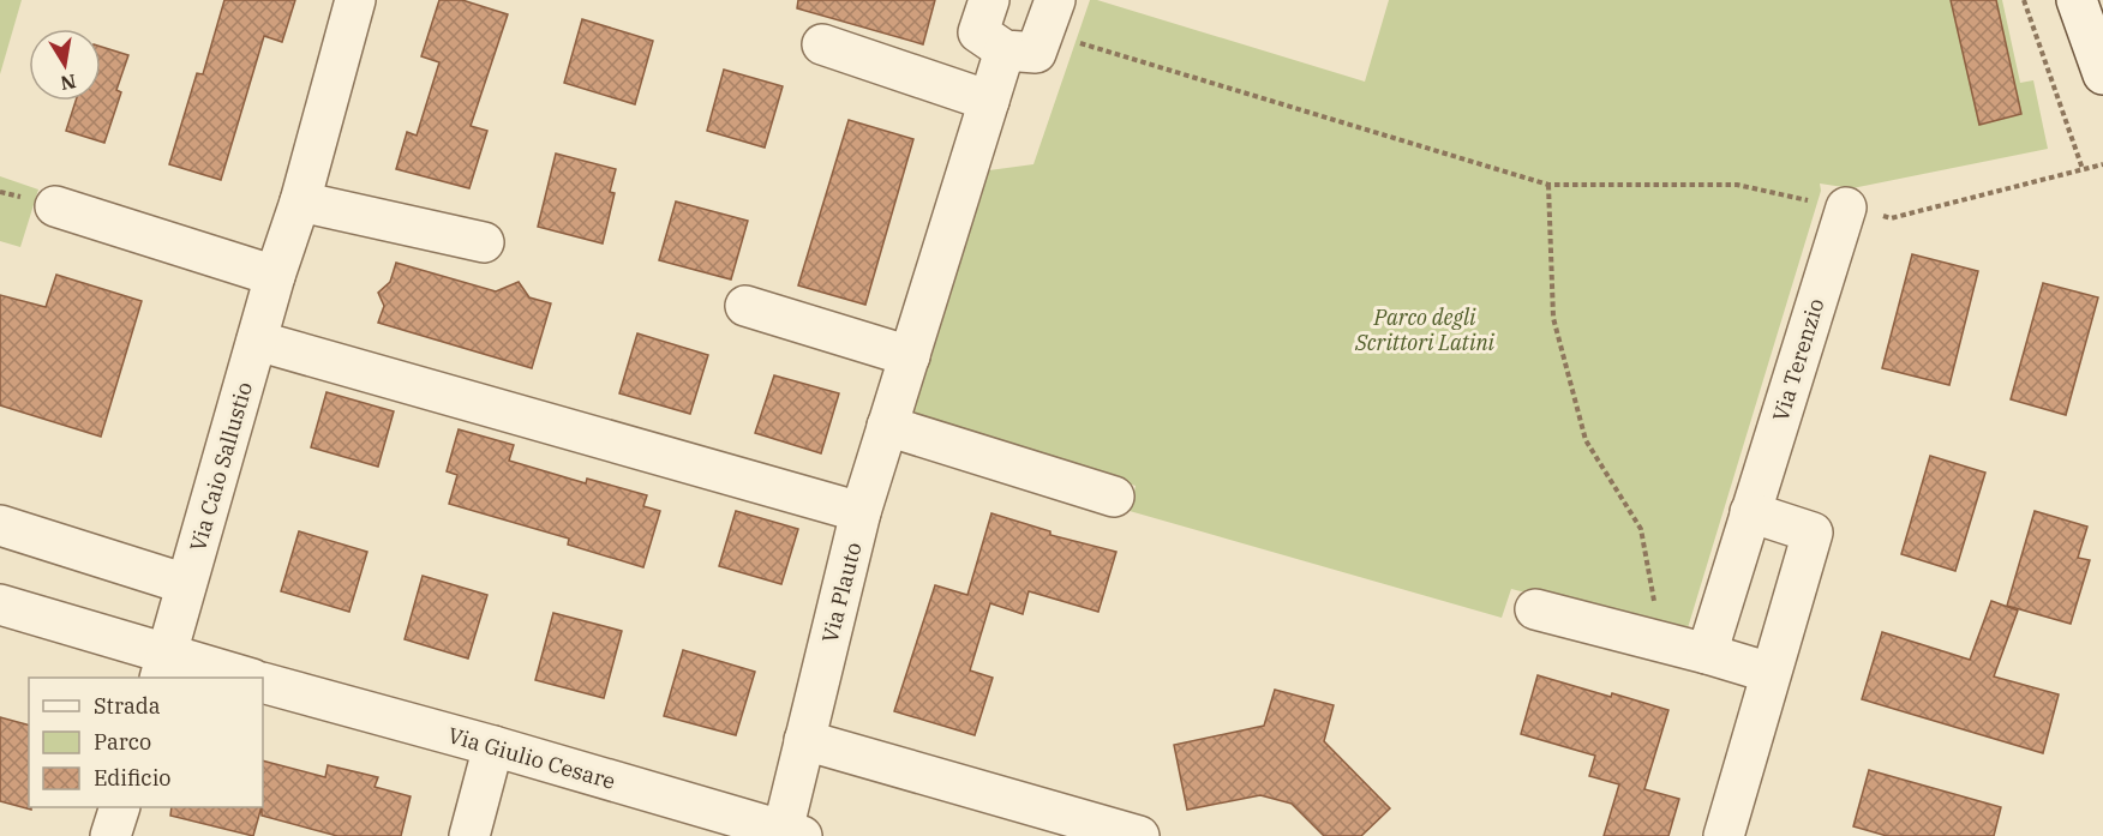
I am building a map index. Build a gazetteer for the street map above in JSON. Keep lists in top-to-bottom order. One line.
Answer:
{"streets":{"street":["Via Terenzio","Via Caio Sallustio","Via Plauto","Via Giulio Cesare"]},"crossings":[["Via Plauto","Via Giulio Cesare"]],"parks":["Parco degli Scrittori Latini"],"legend":["Strada","Parco","Edificio"],"north":"bottom"}
